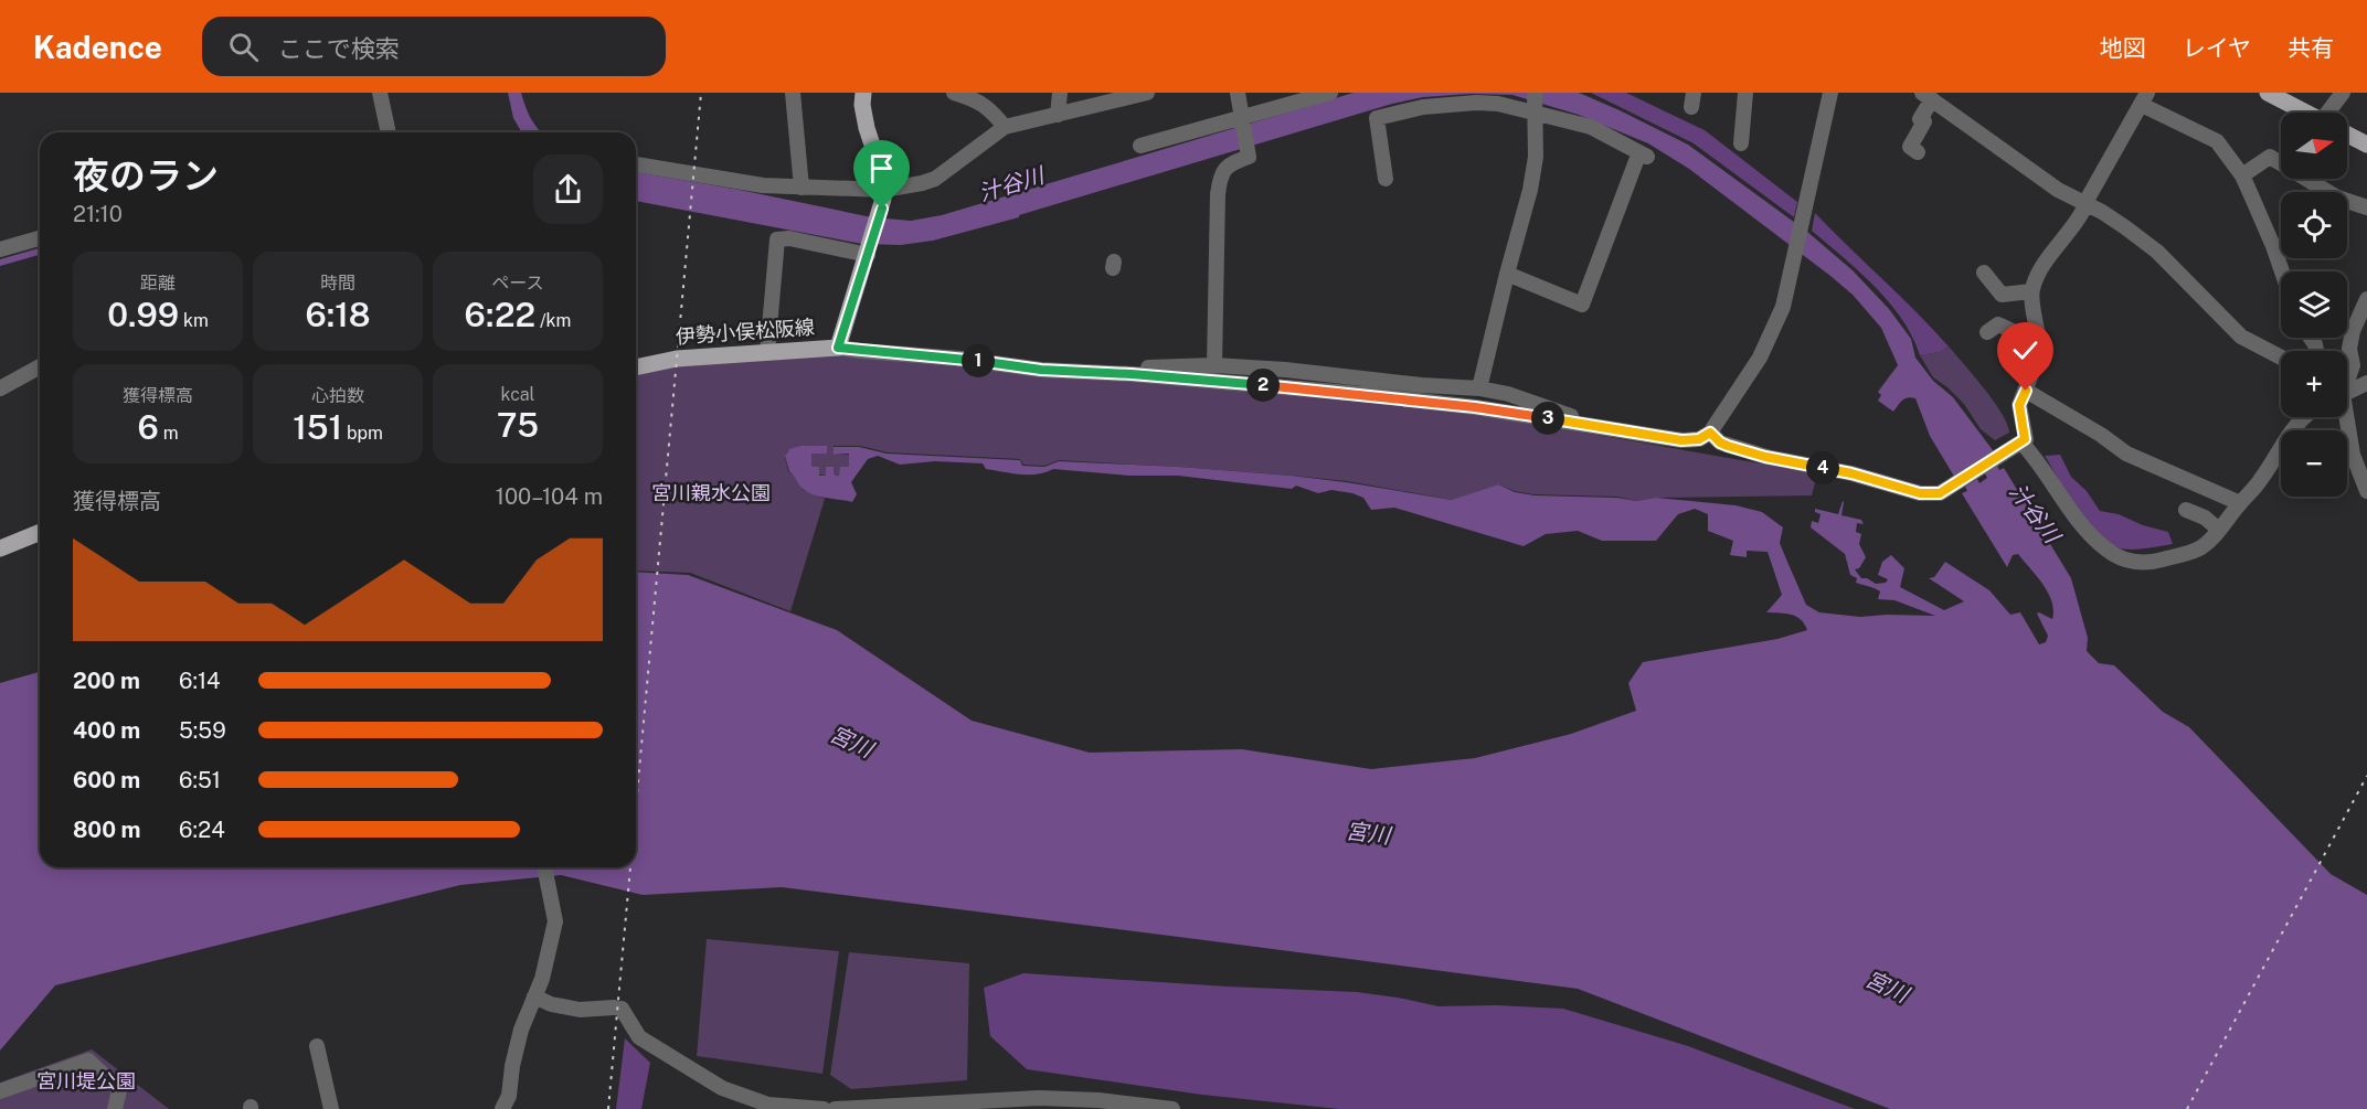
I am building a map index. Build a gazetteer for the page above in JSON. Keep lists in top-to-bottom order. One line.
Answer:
{"streets":{"main road":["伊勢小俣松阪線"]},"water":["汁谷川","宮川"],"parks":["宮川親水公園","宮川堤公園"],"north":"right","page":{"header":"Kadence","search":"ここで検索","nav":["地図","レイヤ","共有"],"map_buttons":["+","−"],"heading":["夜のラン","21:10"],"stats":[["距離","0.99 km"],["時間","6:18"],["ペース","6:22 /km"],["獲得標高","6 m"],["心拍数","151 bpm"],["kcal","75"]],"pins":["1","2","3","4"],"chart":["獲得標高","100–104 m"],"list":[{"name":"200 m","note":"6:14"},{"name":"400 m","note":"5:59"},{"name":"600 m","note":"6:51"},{"name":"800 m","note":"6:24"}]}}
